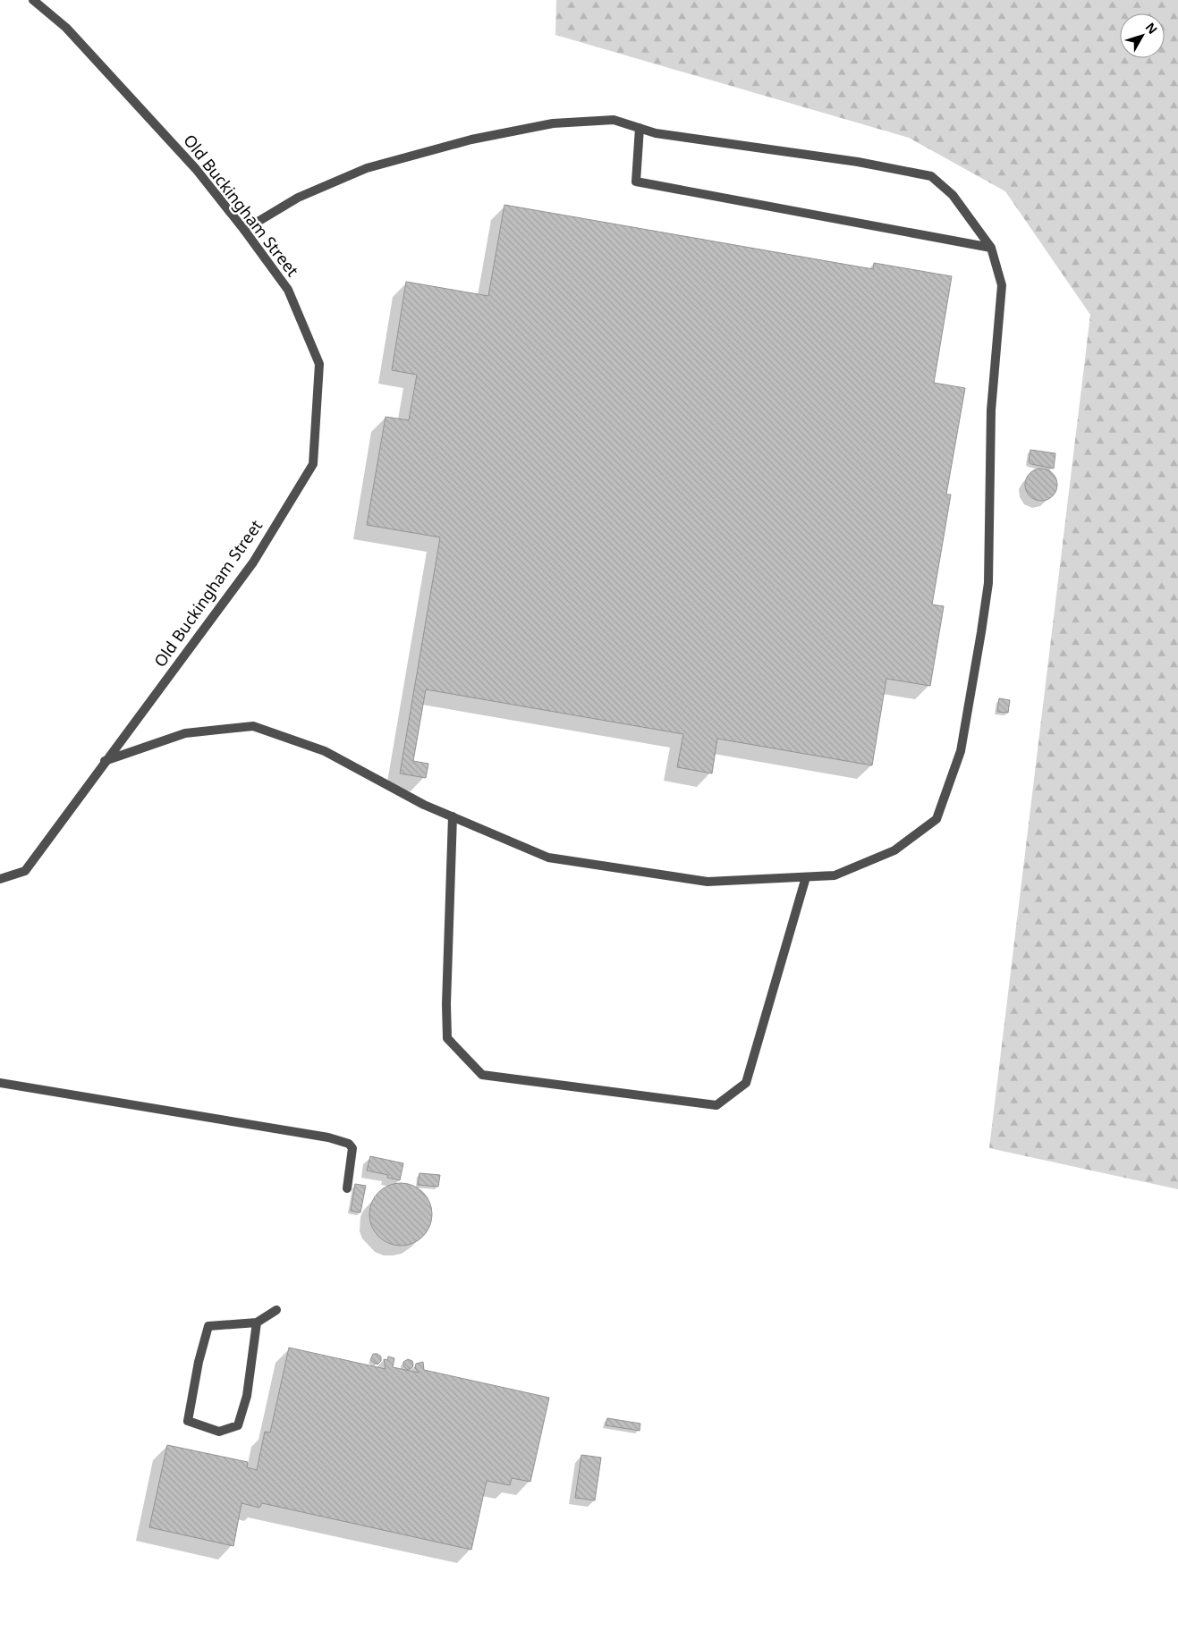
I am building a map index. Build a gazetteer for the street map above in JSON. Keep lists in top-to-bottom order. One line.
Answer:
{"streets":{"street":["Old Buckingham Street"]},"north":"top right"}
